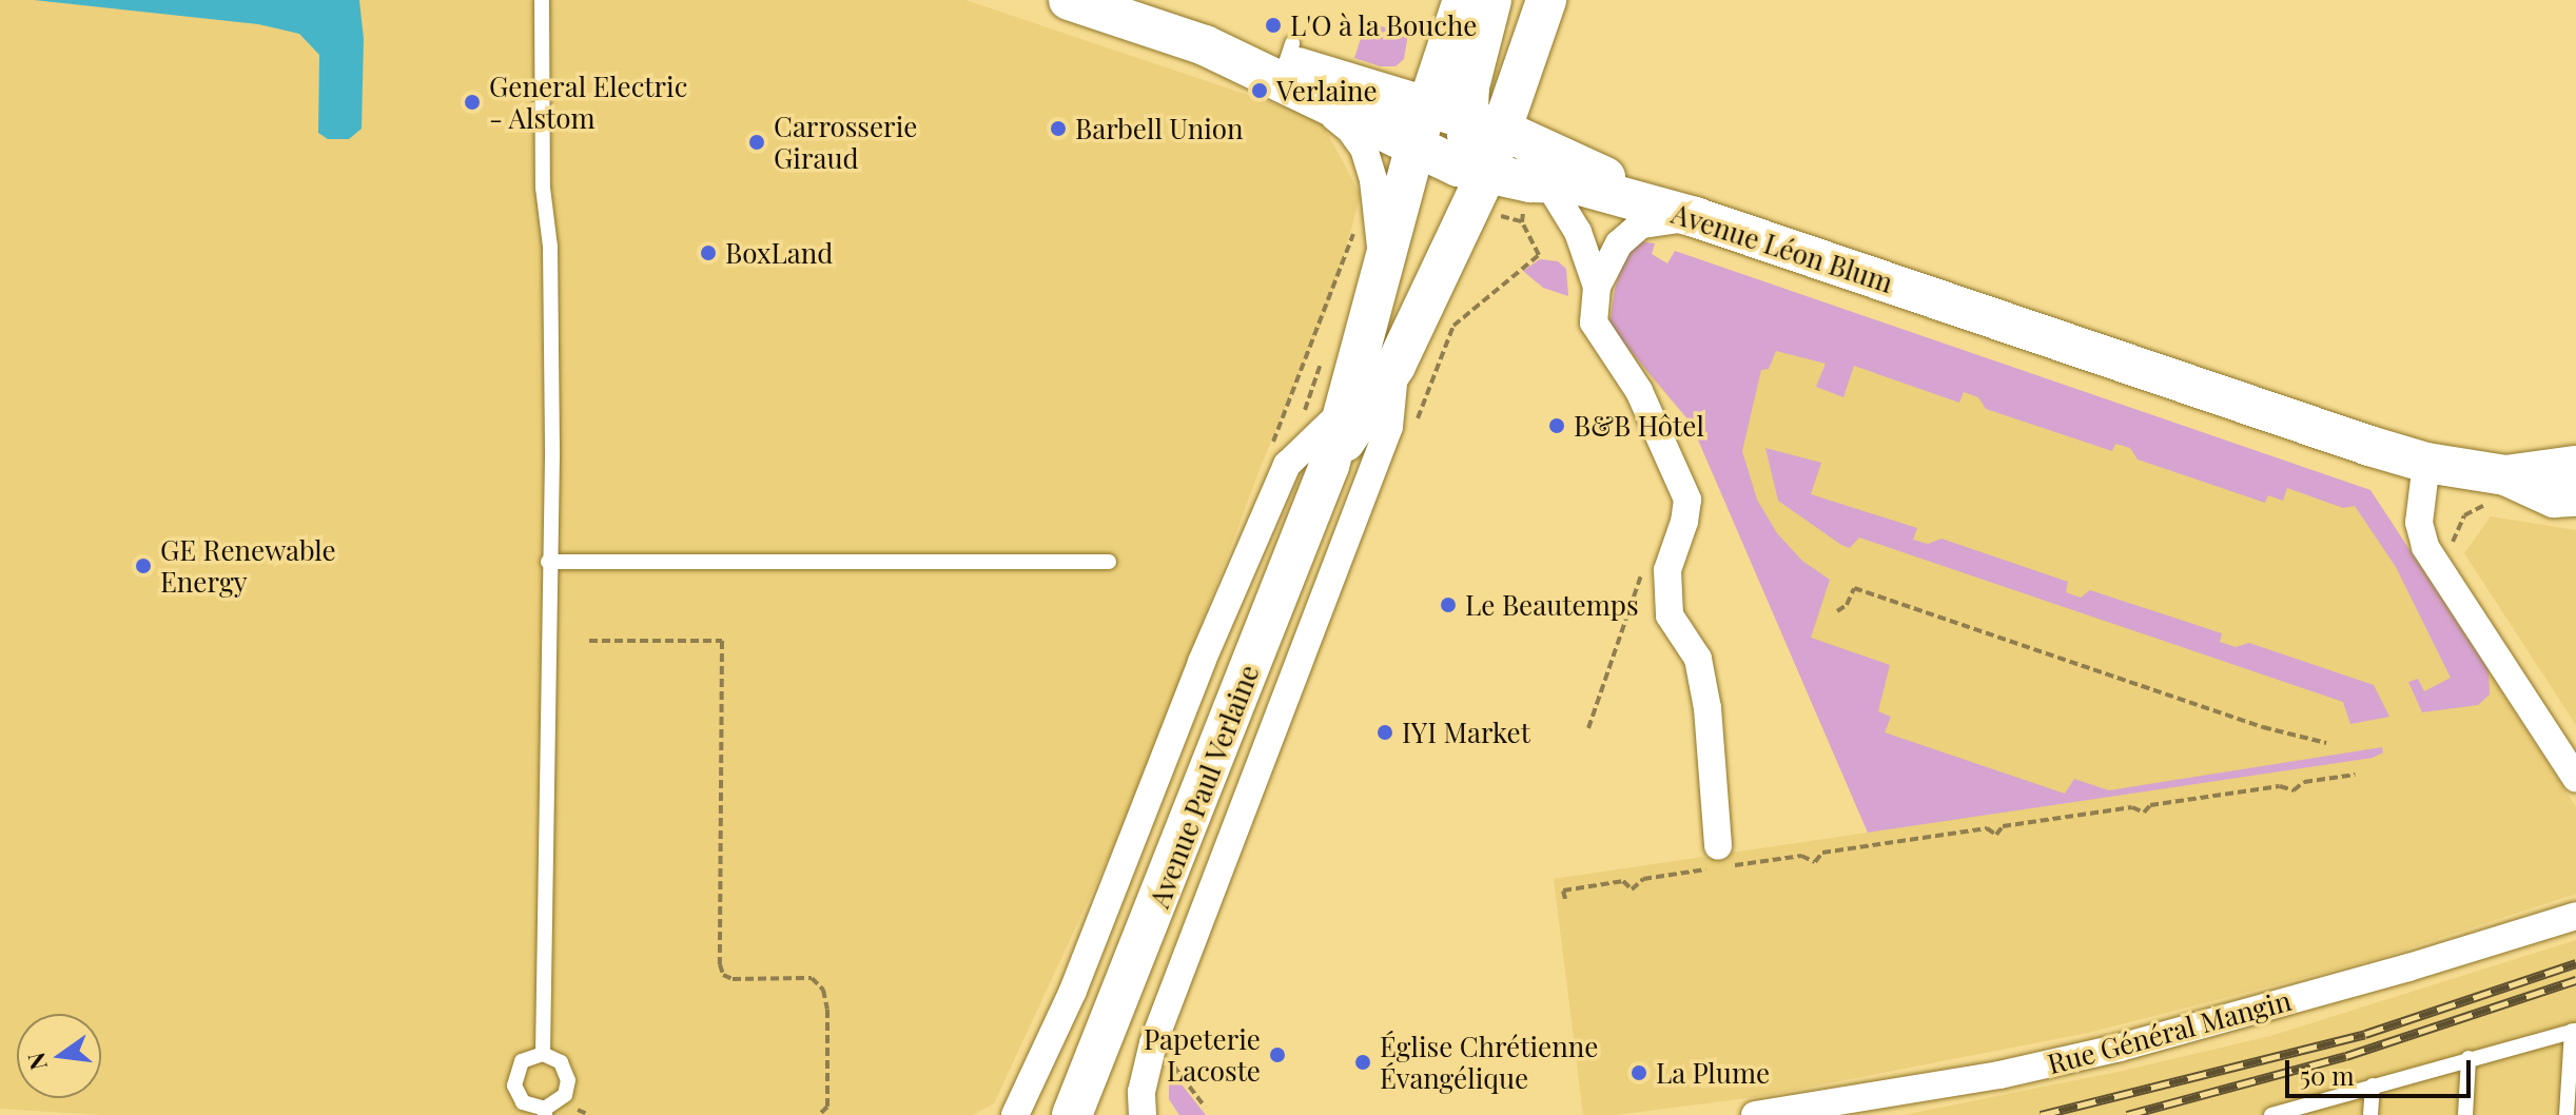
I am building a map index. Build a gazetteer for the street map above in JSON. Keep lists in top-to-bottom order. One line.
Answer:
{"streets":{"street":["Avenue Léon Blum","Avenue Paul Verlaine","Rue Général Mangin"]},"crossings":[["Avenue Léon Blum","Avenue Paul Verlaine"]],"places":["L'O à la Bouche","Verlaine","General Electric - Alstom","Barbell Union","Carrosserie Giraud","BoxLand","B&B Hôtel","GE Renewable Energy","Le Beautemps","IYI Market","Papeterie Lacoste","Église Chrétienne Évangélique","La Plume"],"scale_bar":"50 m","north":"left"}
